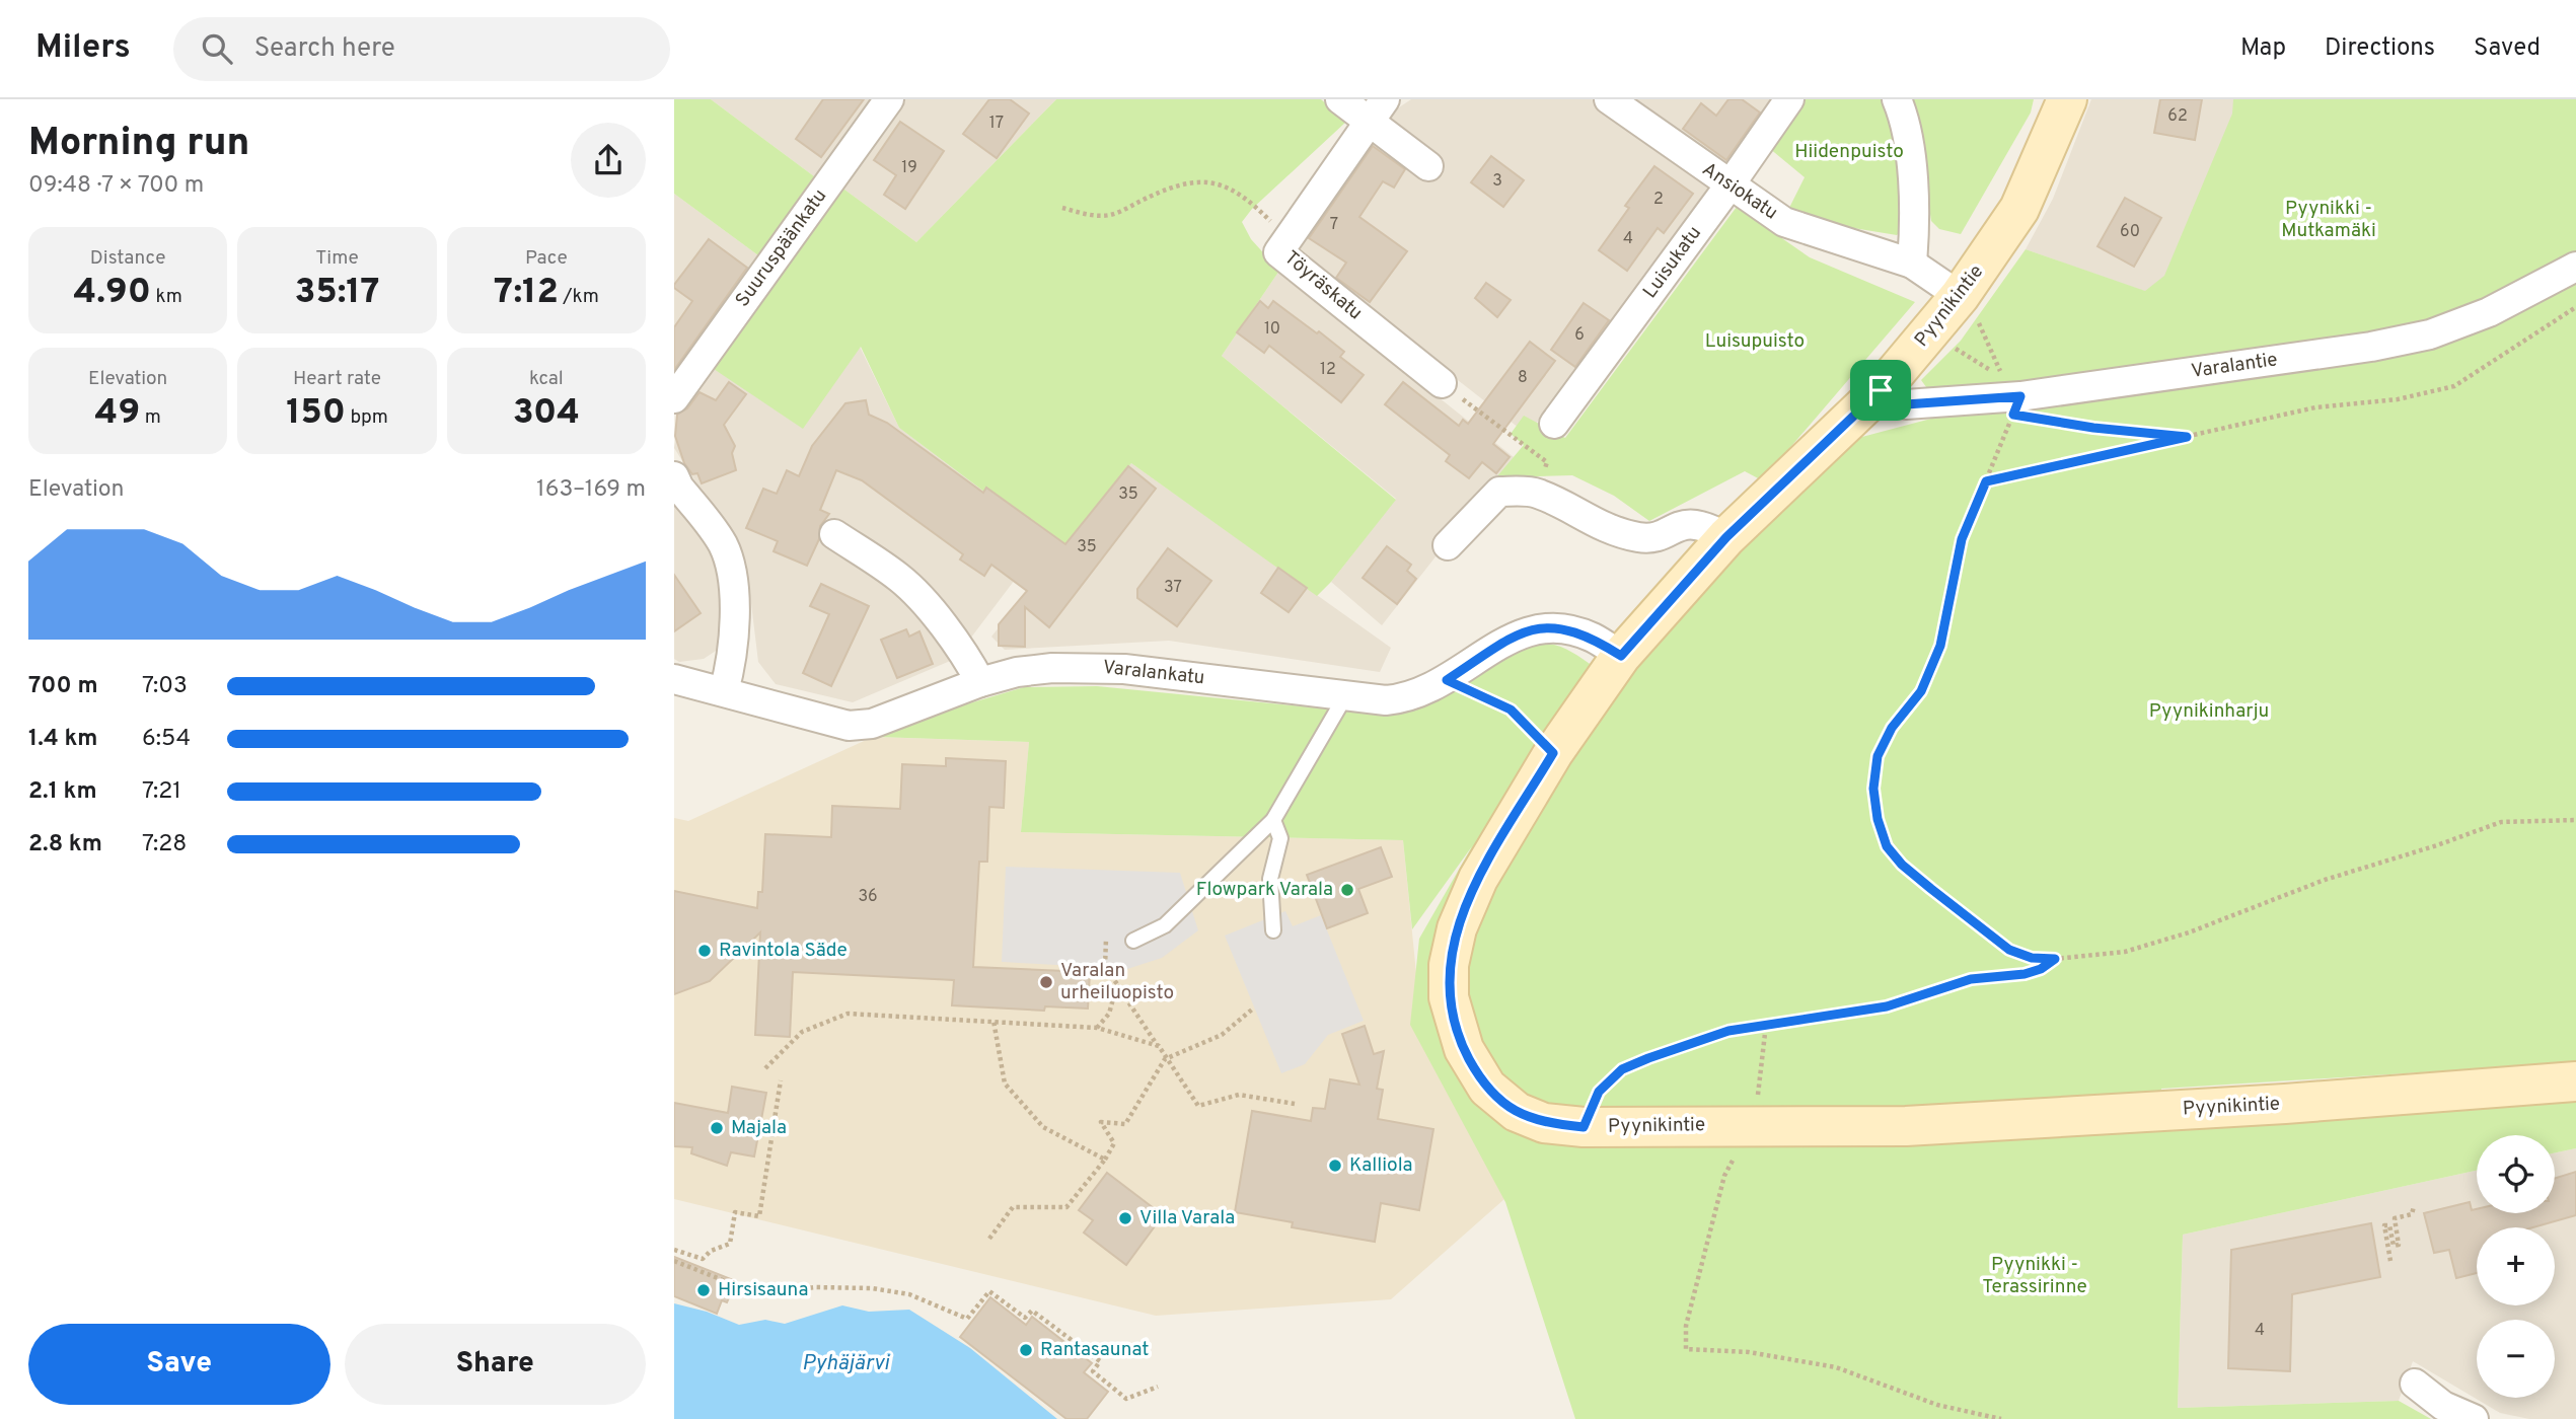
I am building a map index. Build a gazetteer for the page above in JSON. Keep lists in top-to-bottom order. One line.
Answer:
{"streets":{"street":["Ansiokatu","Suuruspäänkatu","Luisukatu","Töyräskatu","Pyynikintie","Varalantie","Varalankatu"]},"crossings":[["Ansiokatu","Luisukatu"],["Ansiokatu","Pyynikintie"],["Pyynikintie","Varalantie"],["Pyynikintie","Varalankatu"]],"water":["Pyhäjärvi"],"parks":["Hiidenpuisto","Pyynikki - Mutkamäki","Luisupuisto","Pyynikinharju","Pyynikki - Terassirinne"],"places":["Flowpark Varala","Ravintola Säde","Varalan urheiluopisto","Majala","Kalliola","Villa Varala","Hirsisauna","Rantasaunat"],"house_numbers":["62","17","19","3","2","7","60","4","10","6","12","8","35","35","37","36","4"],"page":{"header":"Milers","search":"Search here","nav":["Map","Directions","Saved"],"heading":["Morning run","09:48 · 7 × 700 m"],"stats":[["Distance","4.90 km"],["Time","35:17"],["Pace","7:12 /km"],["Elevation","49 m"],["Heart rate","150 bpm"],["kcal","304"]],"chart":["Elevation","163–169 m"],"list":[{"name":"700 m","note":"7:03"},{"name":"1.4 km","note":"6:54"},{"name":"2.1 km","note":"7:21"},{"name":"2.8 km","note":"7:28"}],"map_buttons":["+","−"],"buttons":["Save","Share"]}}
